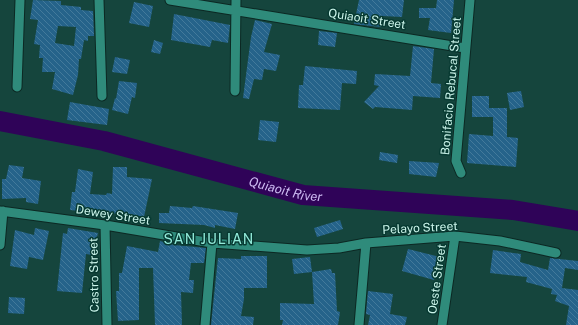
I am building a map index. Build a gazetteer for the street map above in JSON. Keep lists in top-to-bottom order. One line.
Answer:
{"streets":{"street":["Quiaoit Street","Bonifacio Rebucal Street","Dewey Street","Pelayo Street","Castro Street","Oeste Street"]},"crossings":[["Quiaoit Street","Bonifacio Rebucal Street"],["Dewey Street","Pelayo Street"],["Dewey Street","Castro Street"],["Pelayo Street","Oeste Street"]],"districts":["SAN JULIAN"],"water":["Quiaoit River"]}
